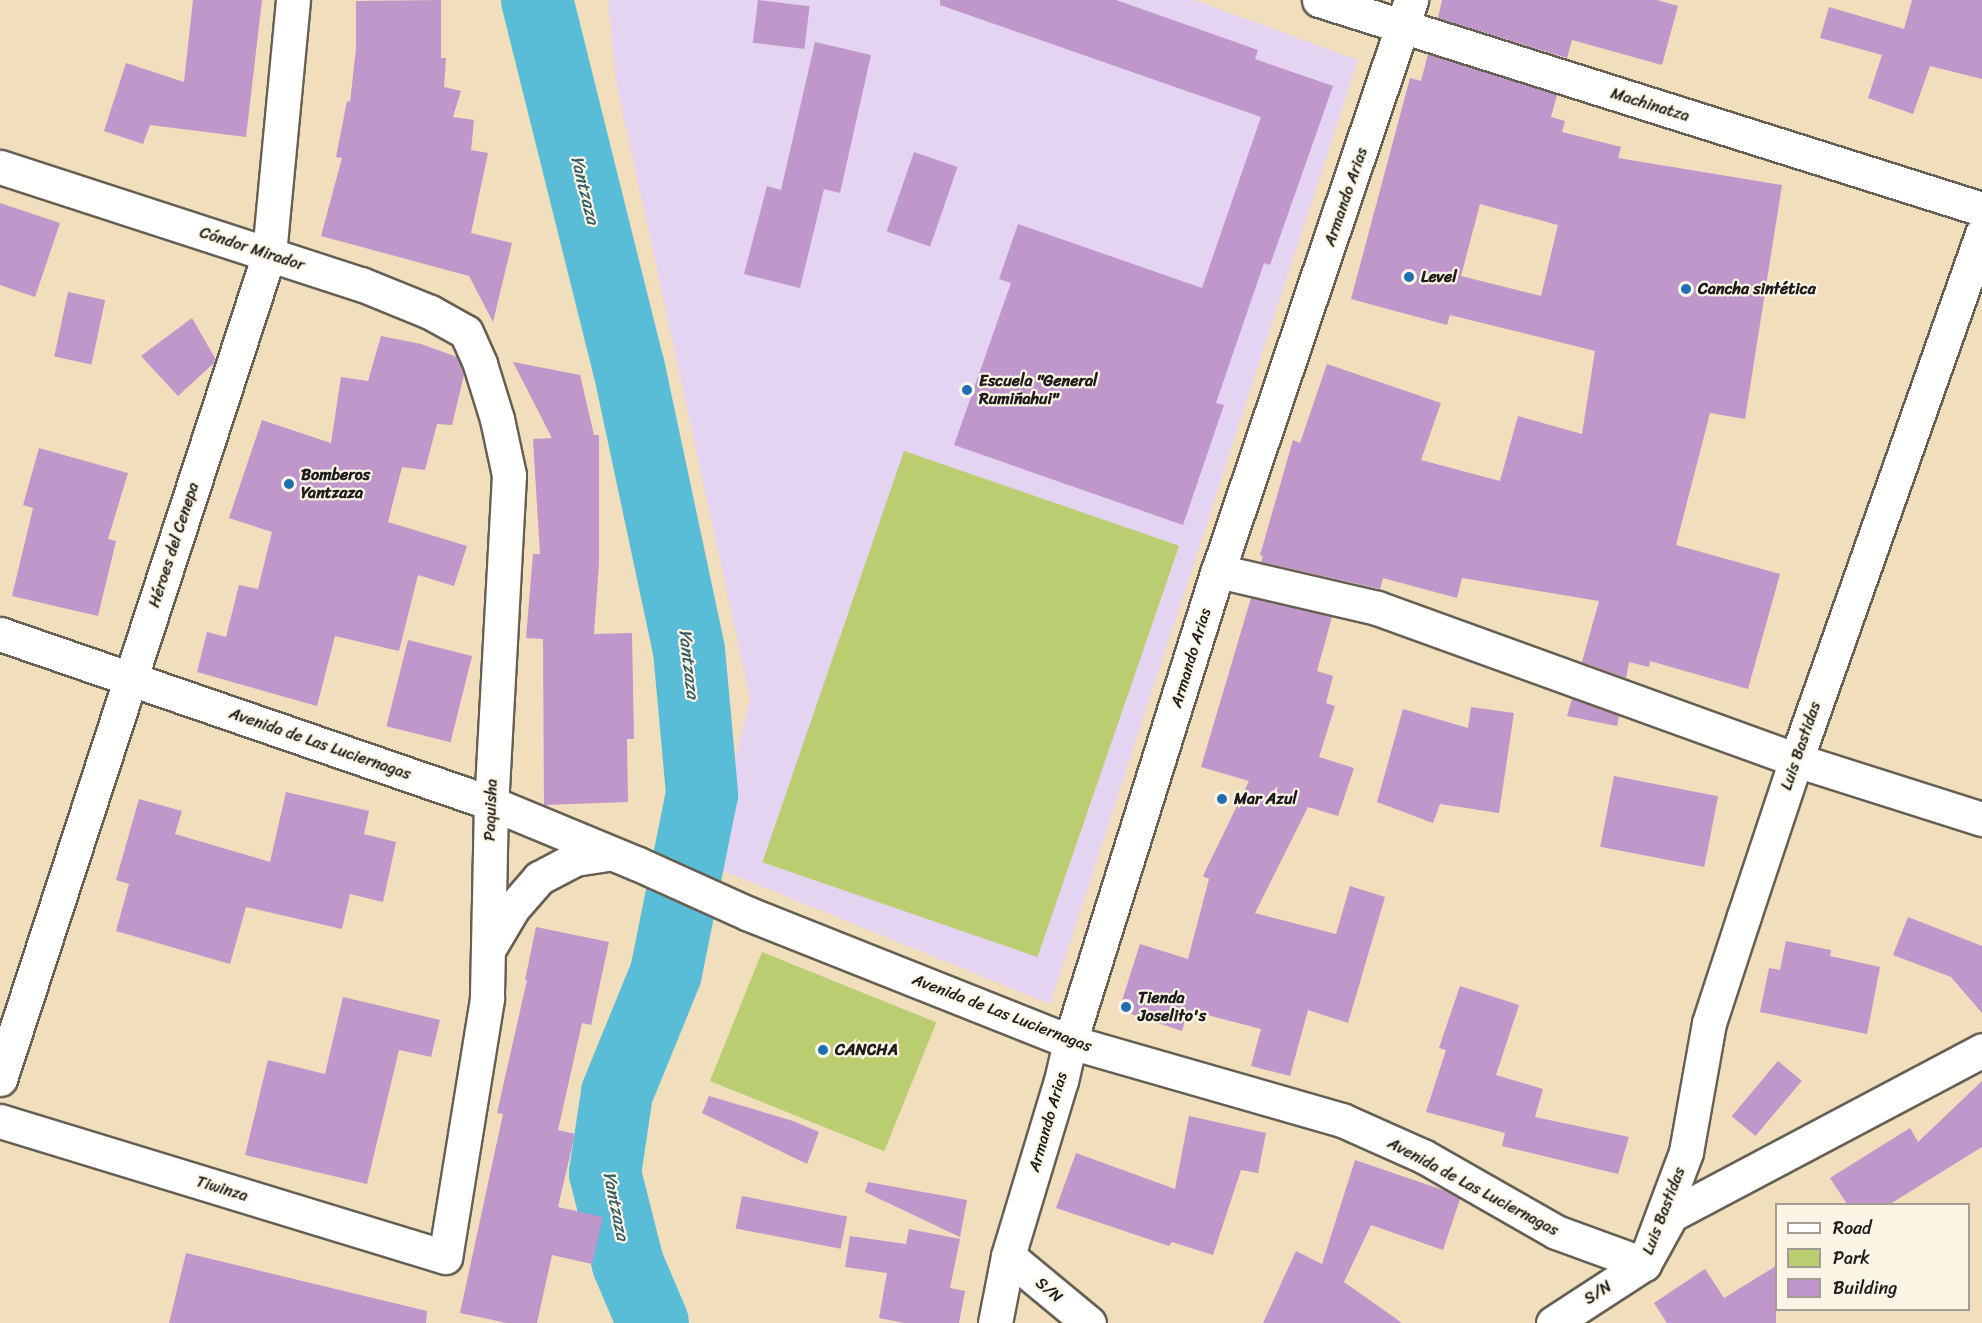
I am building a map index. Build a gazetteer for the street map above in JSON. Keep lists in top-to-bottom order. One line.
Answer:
{"streets":{"street":["Machinatza","Armando Arias","Cóndor Mirador","Héroes del Cenepa","Avenida de Las Luciernagas","Luis Bastidas","Paquisha","Tiwinza","S/N"]},"crossings":[["Machinatza","Armando Arias"],["Armando Arias","Avenida de Las Luciernagas"],["Armando Arias","S/N"],["Cóndor Mirador","Héroes del Cenepa"],["Cóndor Mirador","Paquisha"],["Héroes del Cenepa","Avenida de Las Luciernagas"],["Avenida de Las Luciernagas","Luis Bastidas"],["Avenida de Las Luciernagas","Paquisha"],["Avenida de Las Luciernagas","S/N"],["Luis Bastidas","S/N"],["Paquisha","Tiwinza"]],"water":["Yantzaza"],"places":["Level","Cancha sintética","Escuela \"General Rumiñahui\"","Bomberos Yantzaza","Mar Azul","Tienda Joselito's","CANCHA"],"legend":["Road","Park","Building"]}
